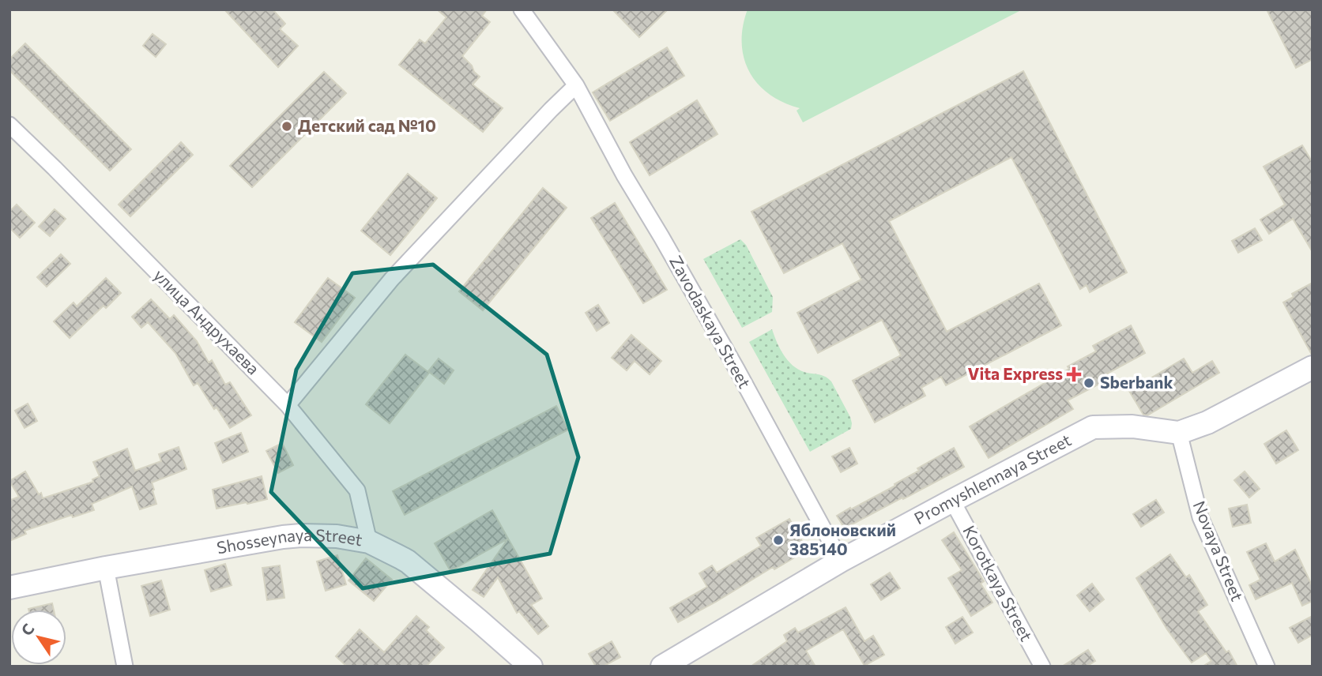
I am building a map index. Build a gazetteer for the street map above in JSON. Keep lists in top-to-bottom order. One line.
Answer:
{"streets":{"main road":["Promyshlennaya Street","Shosseynaya Street"],"street":["улица Андрухаева","Zavodaskaya Street","Novaya Street","Korotkaya Street"]},"crossings":[["улица Андрухаева","Shosseynaya Street"],["Zavodaskaya Street","Promyshlennaya Street"],["Promyshlennaya Street","Novaya Street"],["Promyshlennaya Street","Korotkaya Street"]],"places":{"other":["Детский сад №10","Sberbank","Яблоновский 385140"],"health":["Vita Express"]},"north":"top left"}
